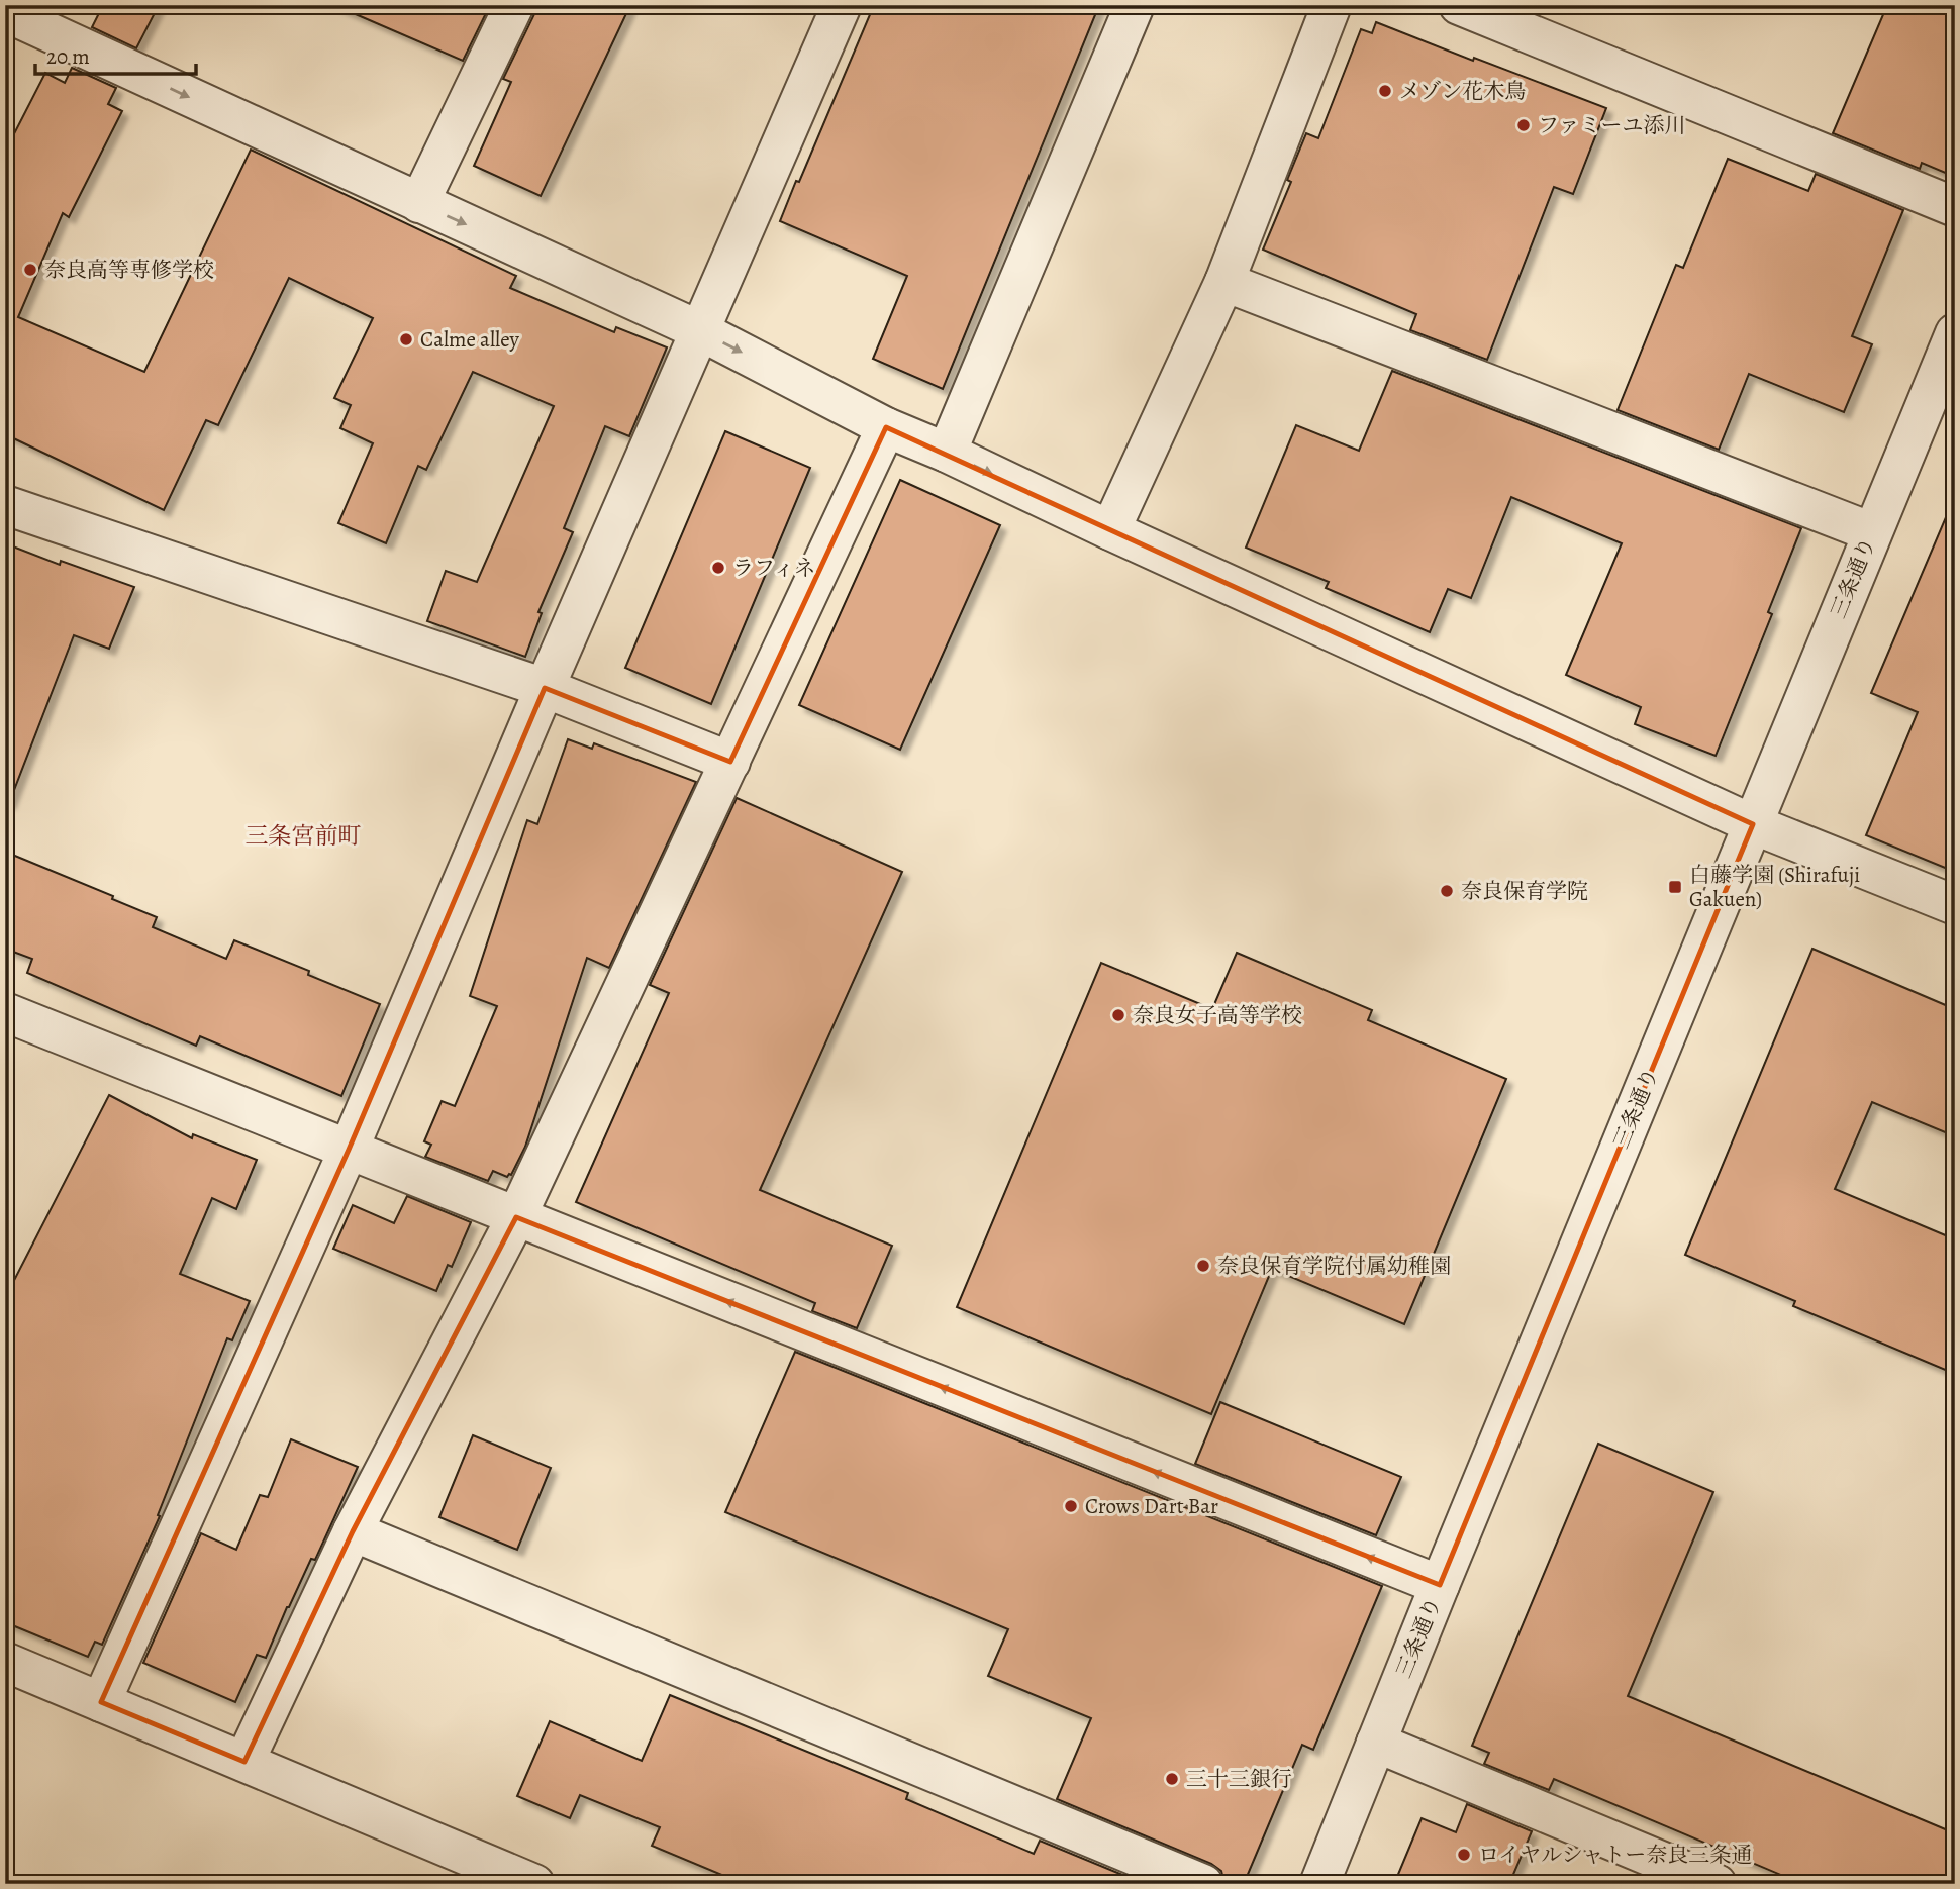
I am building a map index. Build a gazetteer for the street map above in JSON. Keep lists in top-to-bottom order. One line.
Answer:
{"streets":{"street":["三条通り"]},"districts":["三条宮前町"],"places":{"other":["メゾン花木鳥","ファミーユ添川","奈良高等専修学校","Calme alley","ラフィネ","奈良保育学院","奈良女子高等学校","奈良保育学院付属幼稚園","Crows Dart Bar","三十三銀行","ロイヤルシャトー奈良三条通"],"transit":["白藤学園 (Shirafuji Gakuen)"]},"scale_bar":"20 m"}
